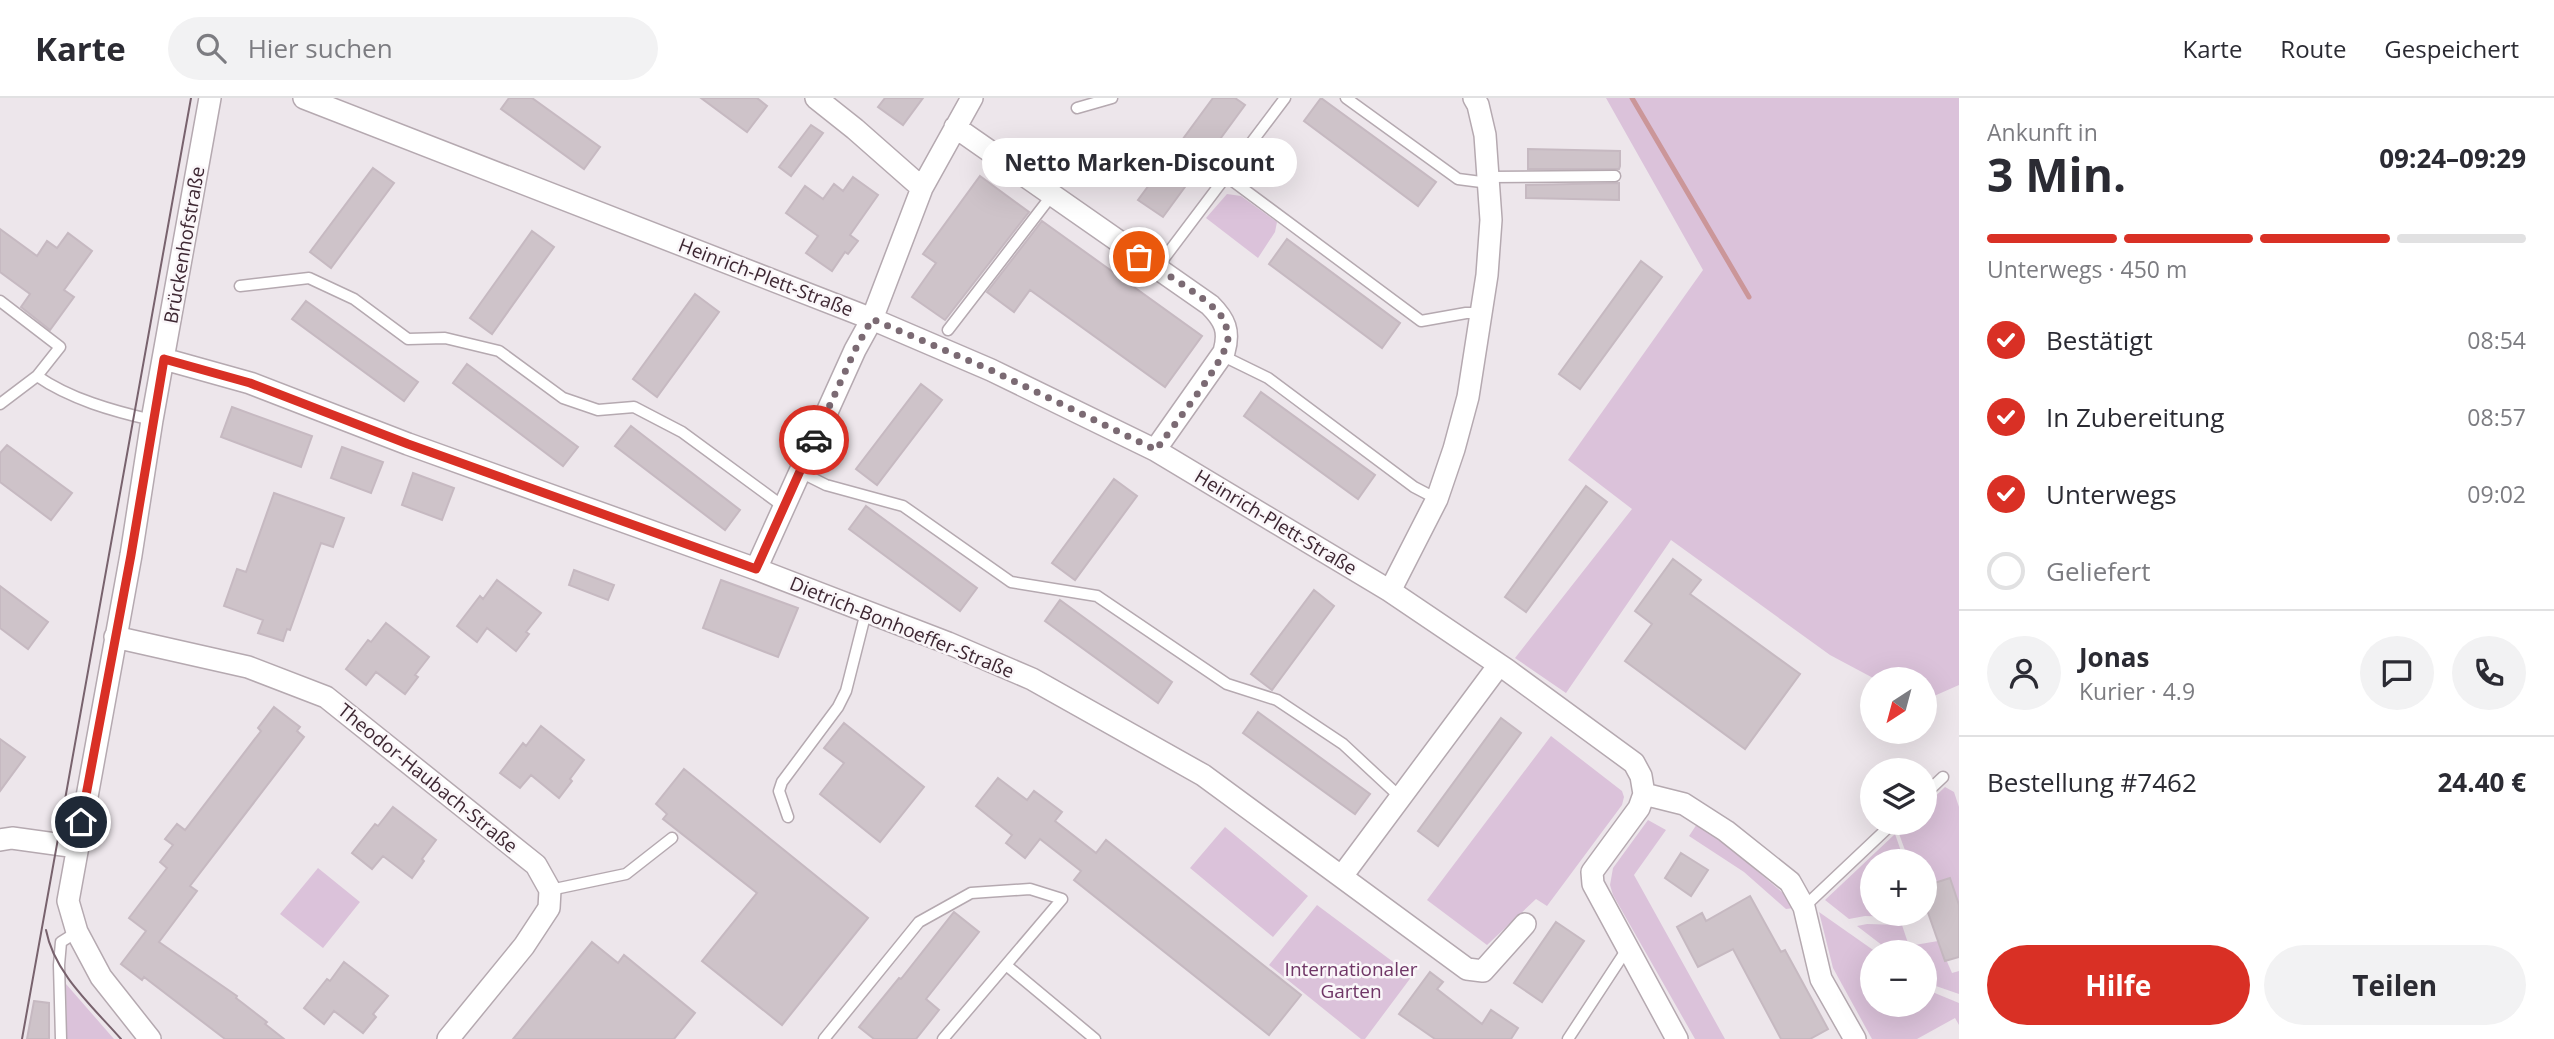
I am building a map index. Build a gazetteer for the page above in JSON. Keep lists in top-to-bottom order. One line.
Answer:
{"streets":{"street":["Brückenhofstraße","Heinrich-Plett-Straße","Dietrich-Bonhoeffer-Straße","Theodor-Haubach-Straße"]},"crossings":[["Brückenhofstraße","Dietrich-Bonhoeffer-Straße"],["Brückenhofstraße","Theodor-Haubach-Straße"]],"parks":["Internationaler Garten"],"places":["Netto Marken-Discount"],"north":"bottom left","page":{"header":"Karte","search":"Hier suchen","nav":["Karte","Route","Gespeichert"],"heading":["3 Min.","Ankunft in","09:24–09:29"],"panel":["Jonas","Kurier · 4.9","Bestellung #7462","24.40 €"],"bubble":"Netto Marken-Discount","bar":"Unterwegs · 450 m","list":[["Bestätigt","08:54"],["In Zubereitung","08:57"],["Unterwegs","09:02"],"Geliefert"],"map_buttons":["+","−"],"buttons":["Hilfe","Teilen"]}}
